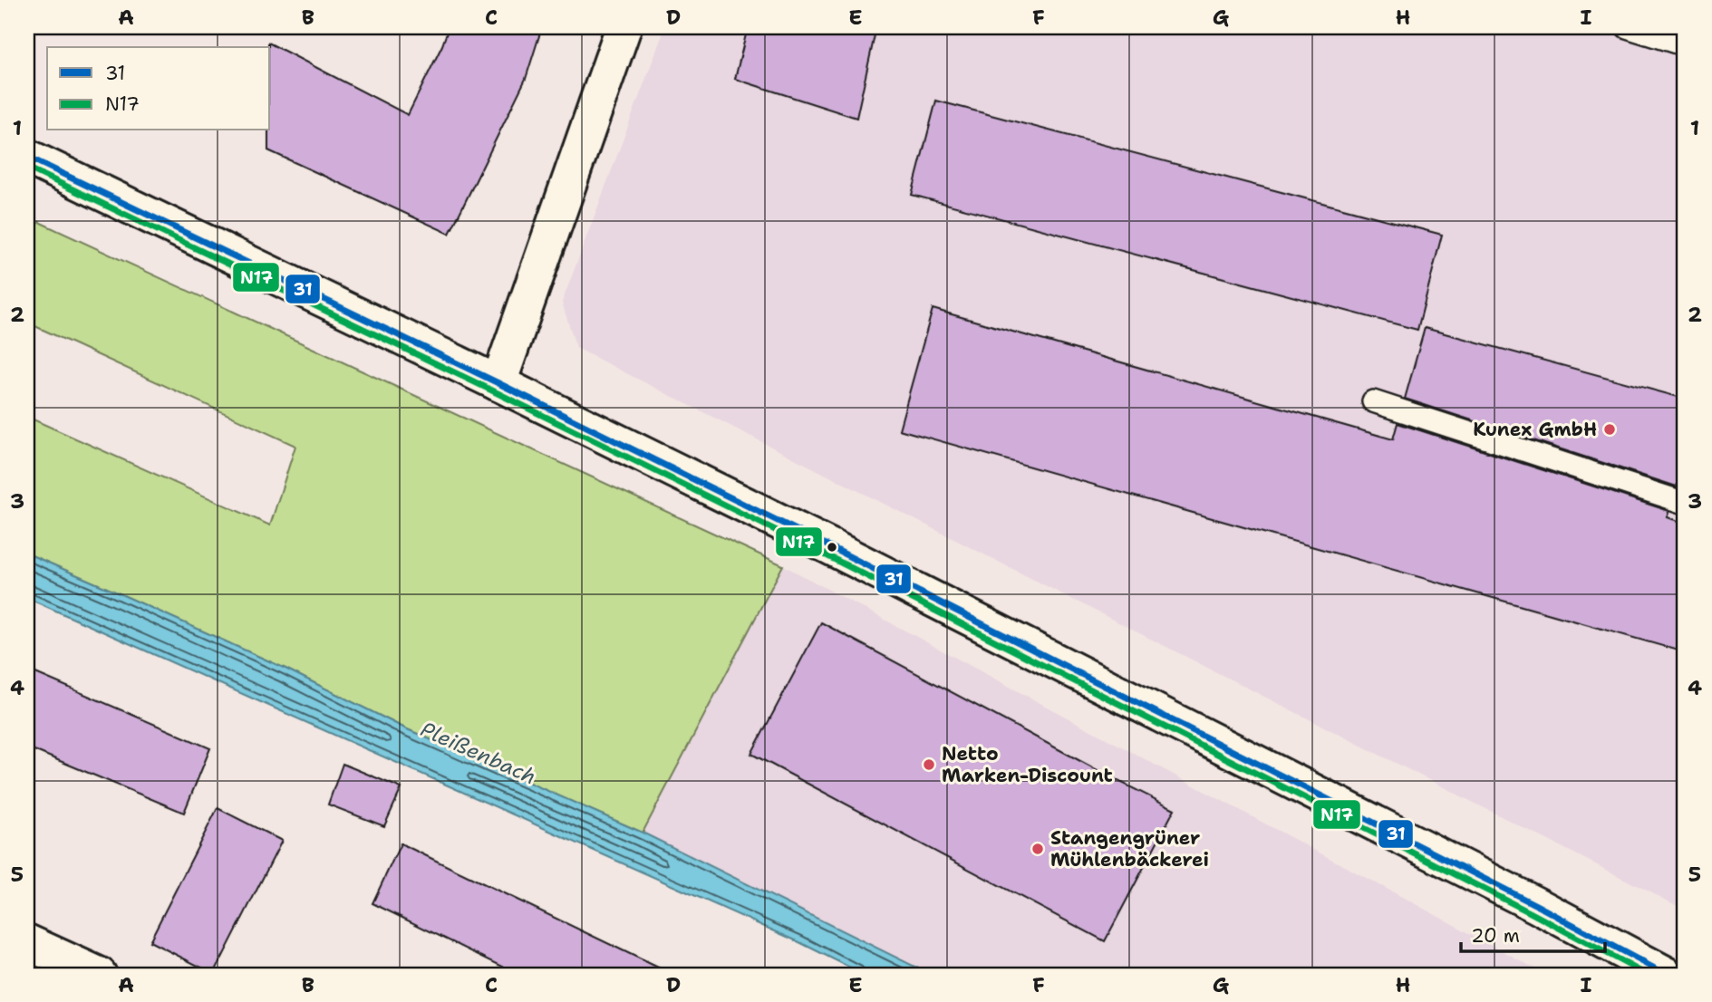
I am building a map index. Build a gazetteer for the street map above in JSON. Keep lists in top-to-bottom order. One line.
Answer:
{"water":["Pleißenbach"],"places":["Kunex GmbH","Netto Marken-Discount","Stangengrüner Mühlenbäckerei"],"lines":["transit line 31","transit line N17"],"legend":["31","N17"],"scale_bar":"20 m","grid":{"columns":["A","B","C","D","E","F","G","H","I"],"rows":["1","2","3","4","5"]}}
